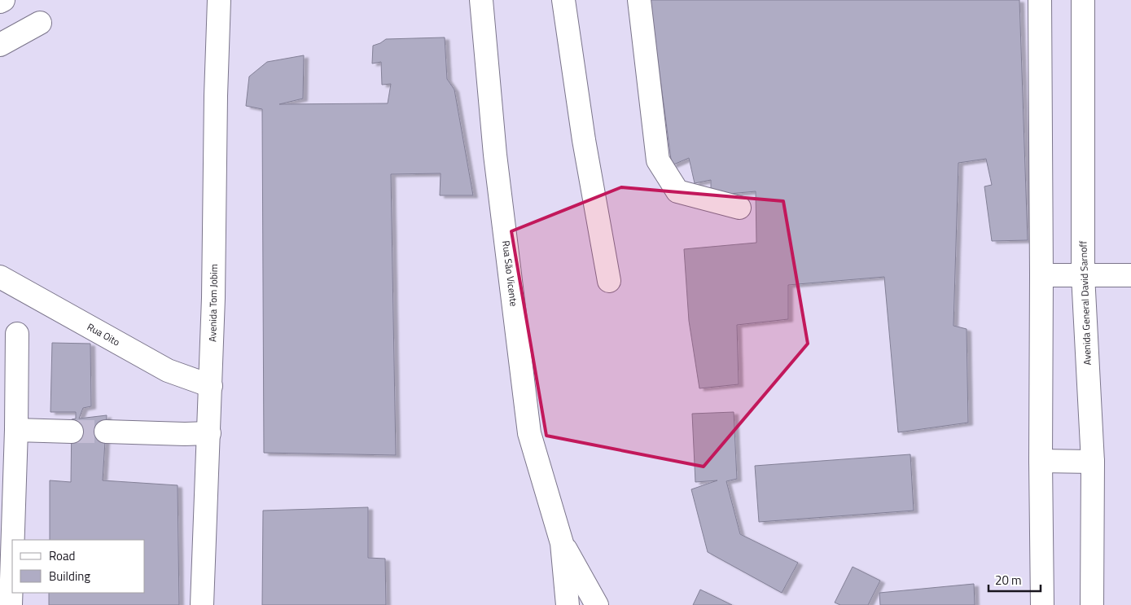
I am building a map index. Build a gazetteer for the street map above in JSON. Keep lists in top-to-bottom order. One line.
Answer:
{"streets":{"street":["Rua São Vicente","Avenida Tom Jobim","Avenida General David Sarnoff","Rua Oito"]},"crossings":[["Avenida Tom Jobim","Rua Oito"]],"legend":["Road","Building"],"scale_bar":"20 m"}
